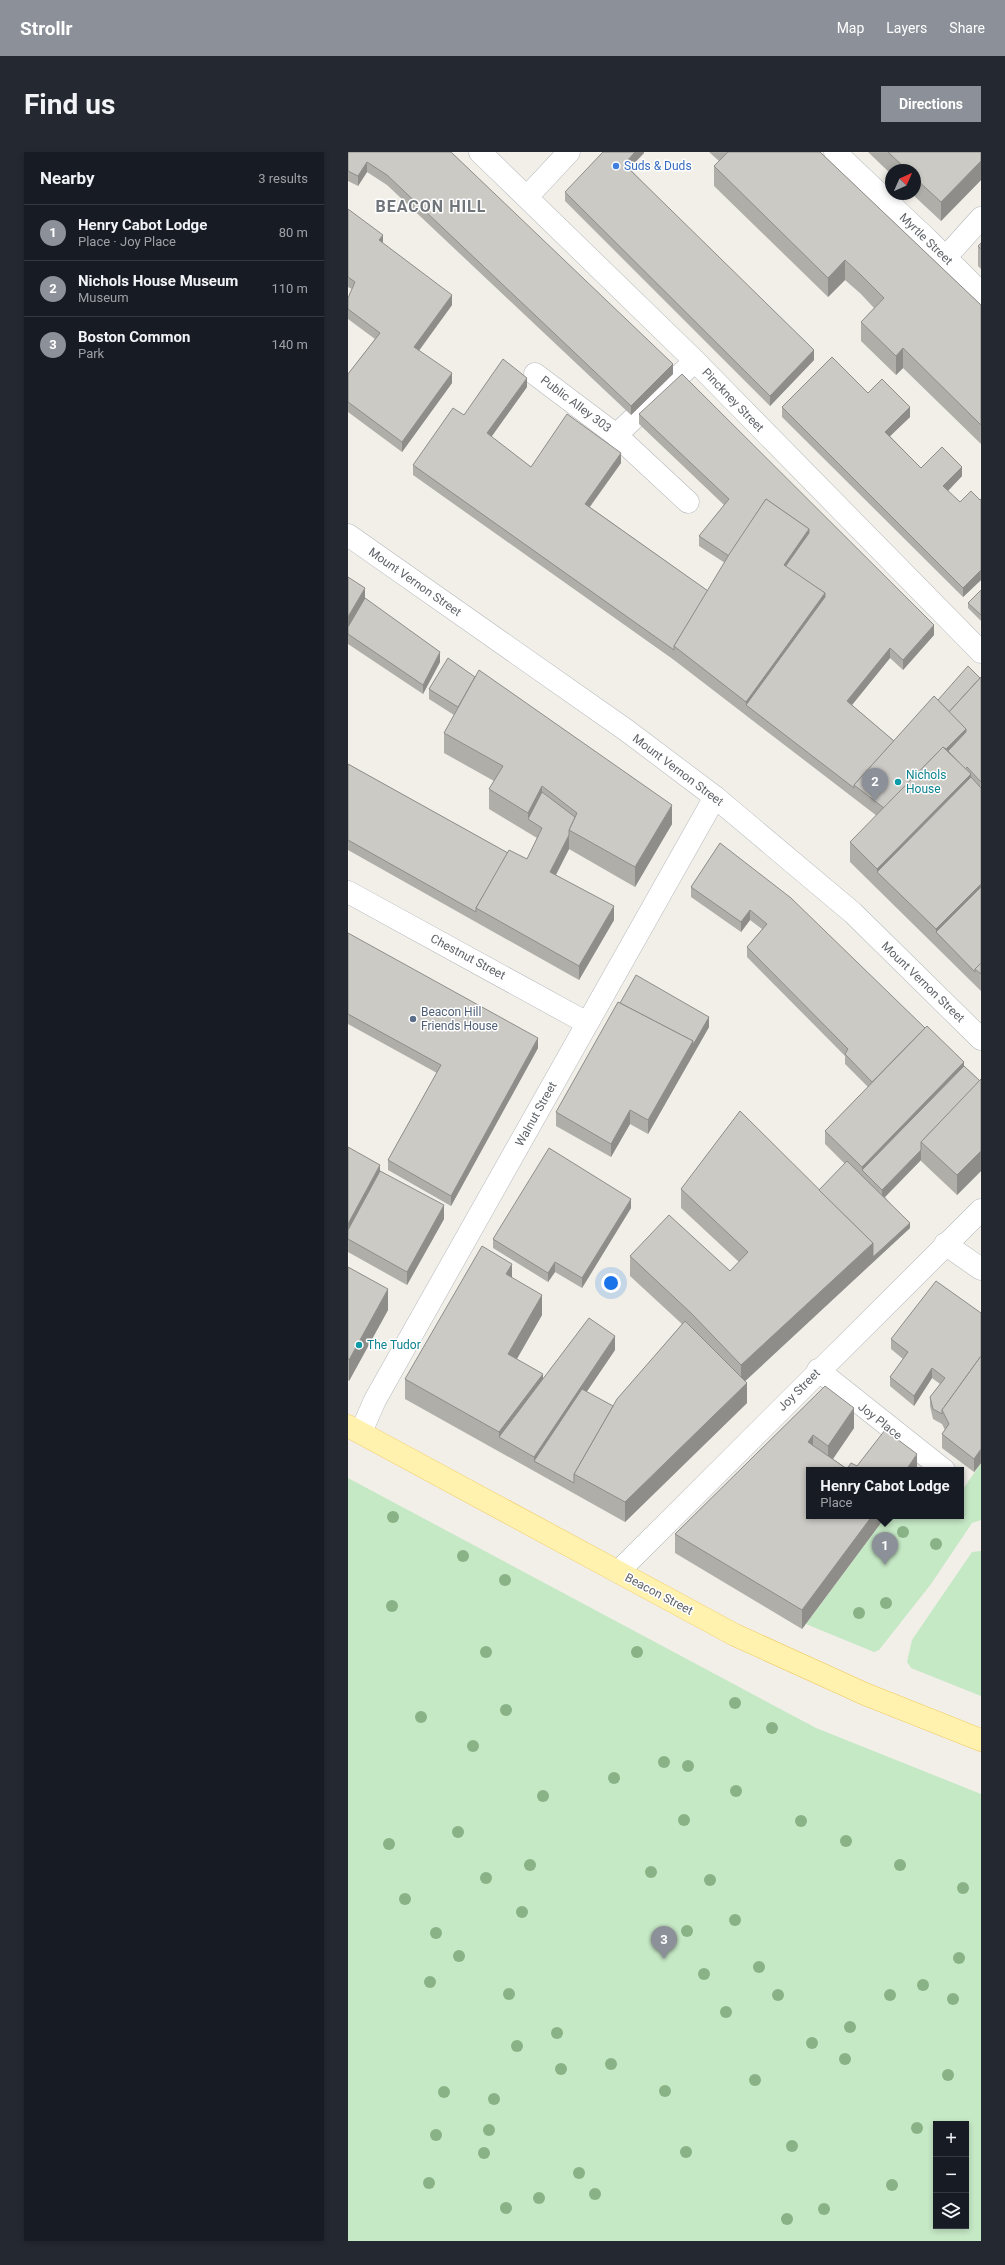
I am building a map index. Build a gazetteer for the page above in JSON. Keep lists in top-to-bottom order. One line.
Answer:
{"streets":{"main road":["Beacon Street"],"street":["Myrtle Street","Pinckney Street","Public Alley 303","Mount Vernon Street","Chestnut Street","Walnut Street","Joy Street","Joy Place"]},"crossings":[["Pinckney Street","Public Alley 303"],["Mount Vernon Street","Walnut Street"],["Chestnut Street","Walnut Street"],["Walnut Street","Beacon Street"],["Joy Street","Joy Place"],["Joy Street","Beacon Street"]],"districts":["BEACON HILL"],"places":["Suds & Duds","Nichols House","Beacon Hill Friends House","The Tudor"],"north":"top right","page":{"header":"Strollr","nav":["Map","Layers","Share"],"buttons":"Directions","title":"Find us","heading":["Nearby","3 results"],"list":[{"mark":"1","name":"Henry Cabot Lodge","note":"Place · Joy Place","value":"80 m"},{"mark":"2","name":"Nichols House Museum","note":"Museum","value":"110 m"},{"mark":"3","name":"Boston Common","note":"Park","value":"140 m"}],"pins":["2","1","3"],"popup":["Henry Cabot Lodge","Place"],"map_buttons":["+","−"]}}
